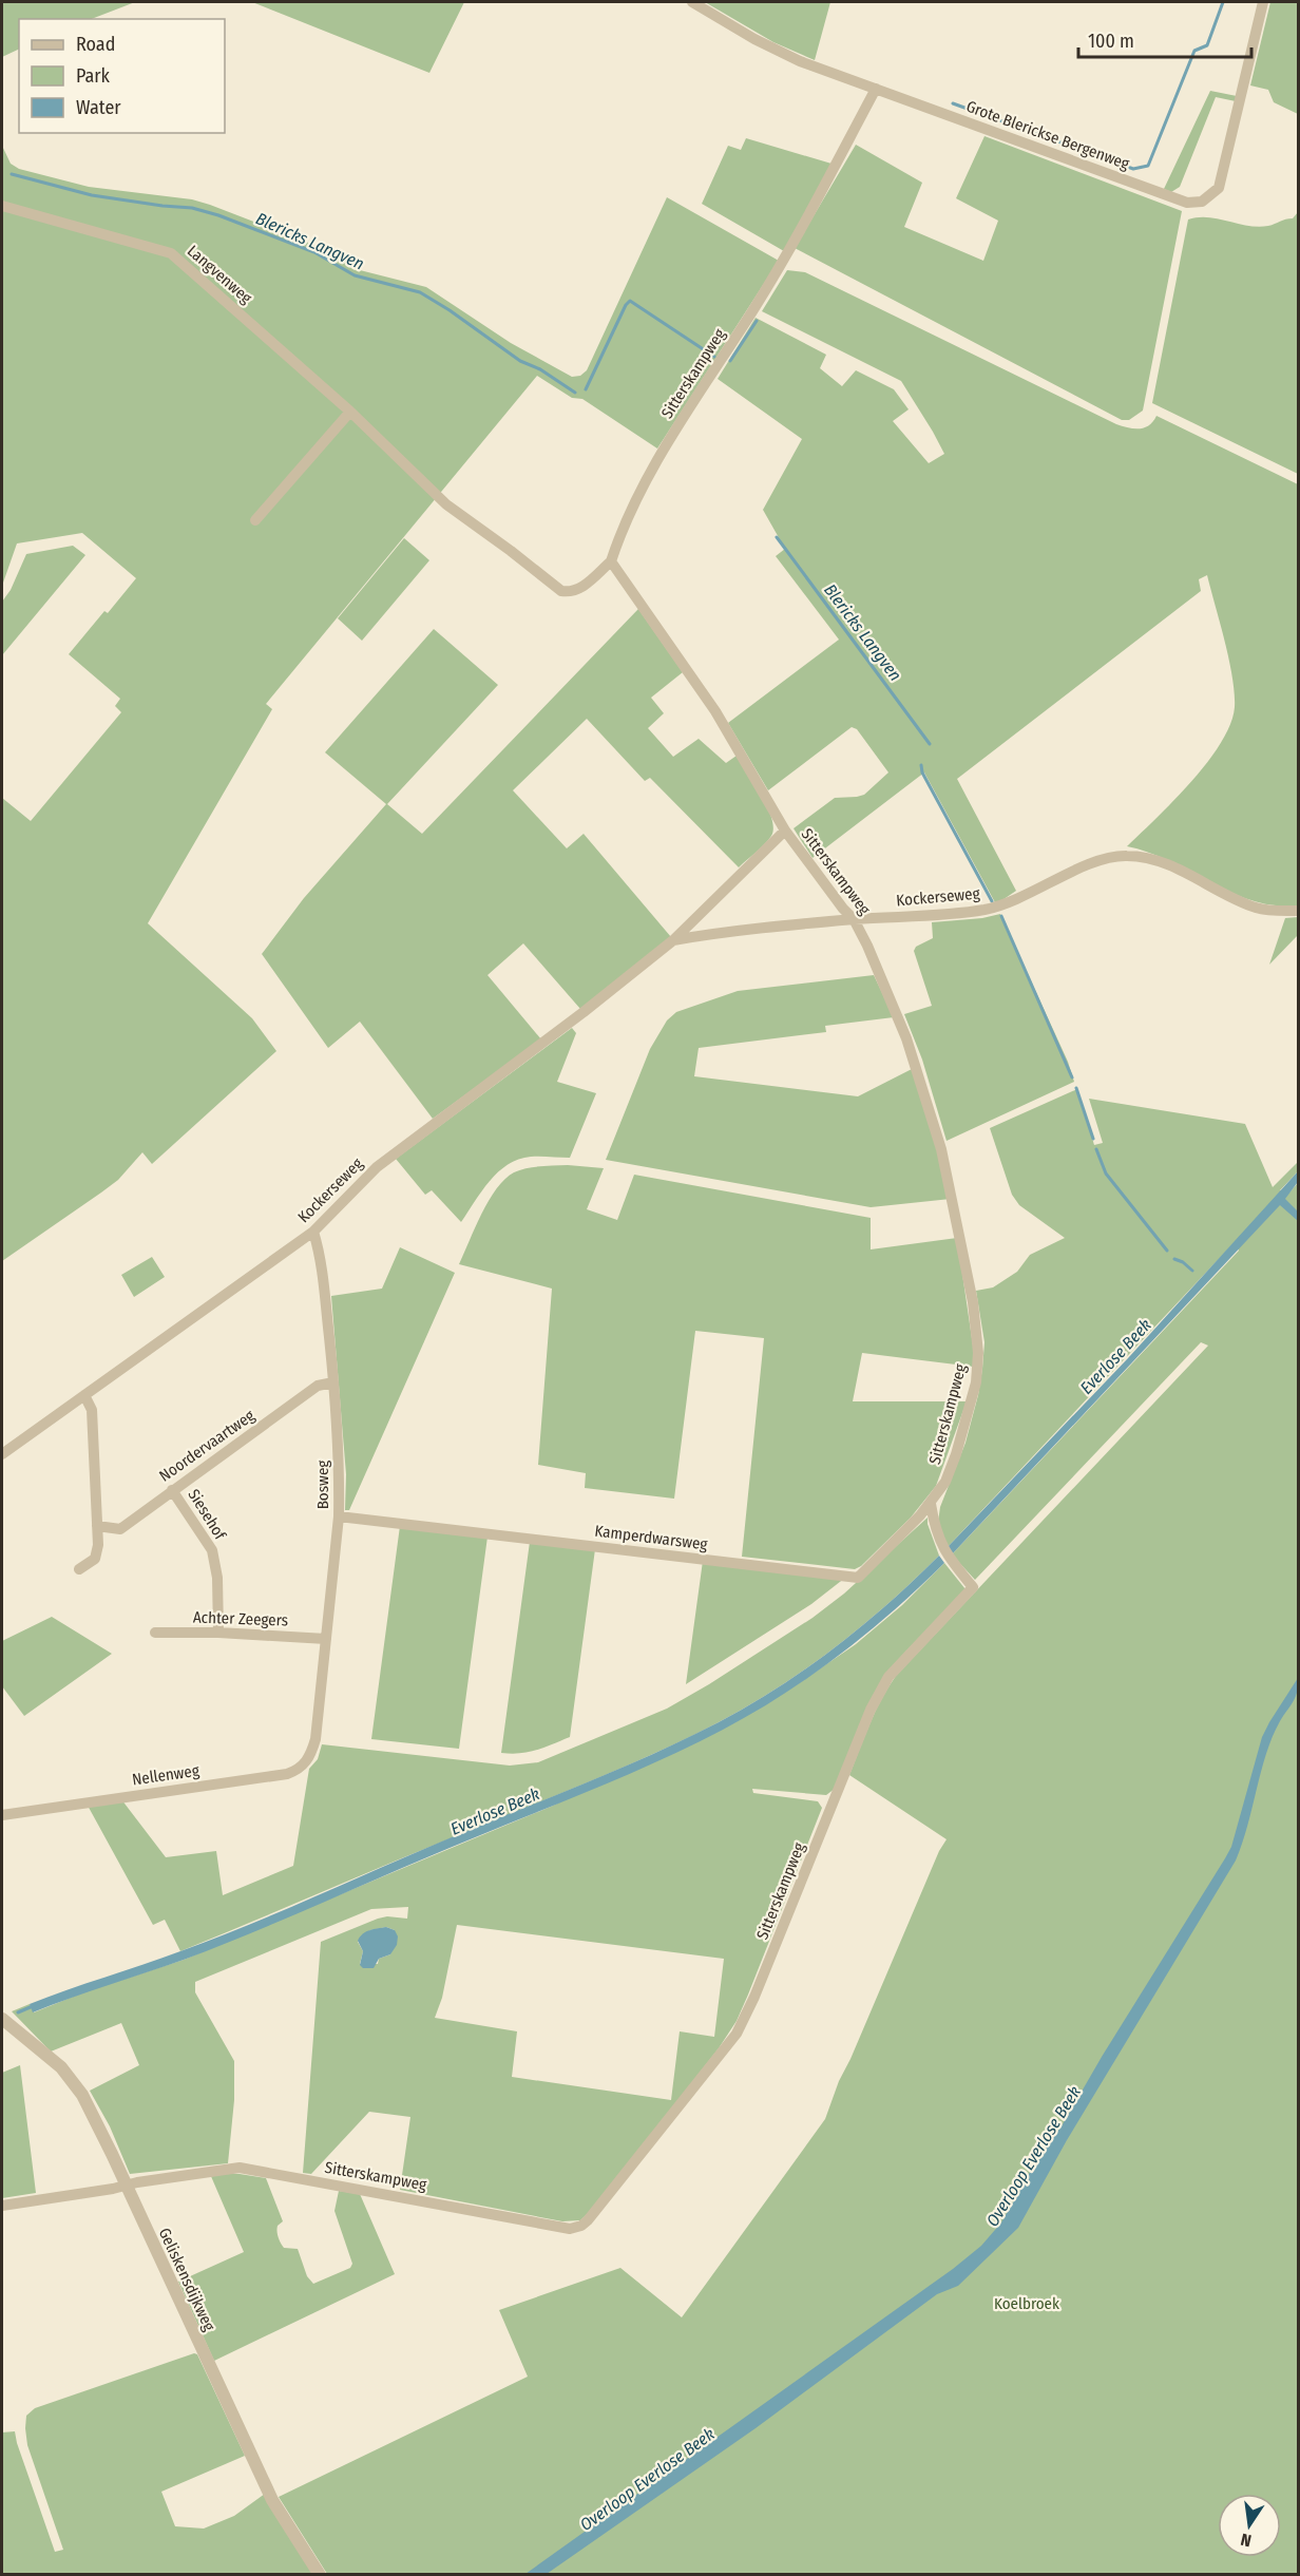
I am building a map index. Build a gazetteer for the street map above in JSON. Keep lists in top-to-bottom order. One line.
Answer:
{"streets":{"street":["Grote Blerickse Bergenweg","Langvenweg","Sitterskampweg","Kockerseweg","Noordervaartweg","Bosweg","Siesehof","Kamperdwarsweg","Achter Zeegers","Nellenweg","Geliskensdijkweg"]},"crossings":[["Grote Blerickse Bergenweg","Sitterskampweg"],["Langvenweg","Sitterskampweg"],["Sitterskampweg","Kockerseweg"],["Sitterskampweg","Kamperdwarsweg"],["Sitterskampweg","Geliskensdijkweg"],["Kockerseweg","Bosweg"],["Noordervaartweg","Bosweg"],["Noordervaartweg","Siesehof"],["Bosweg","Kamperdwarsweg"],["Bosweg","Achter Zeegers"],["Bosweg","Nellenweg"],["Siesehof","Achter Zeegers"]],"water":["Blericks Langven","Everlose Beek","Overloop Everlose Beek"],"parks":["Koelbroek"],"legend":["Road","Park","Water"],"scale_bar":"100 m","north":"bottom"}
